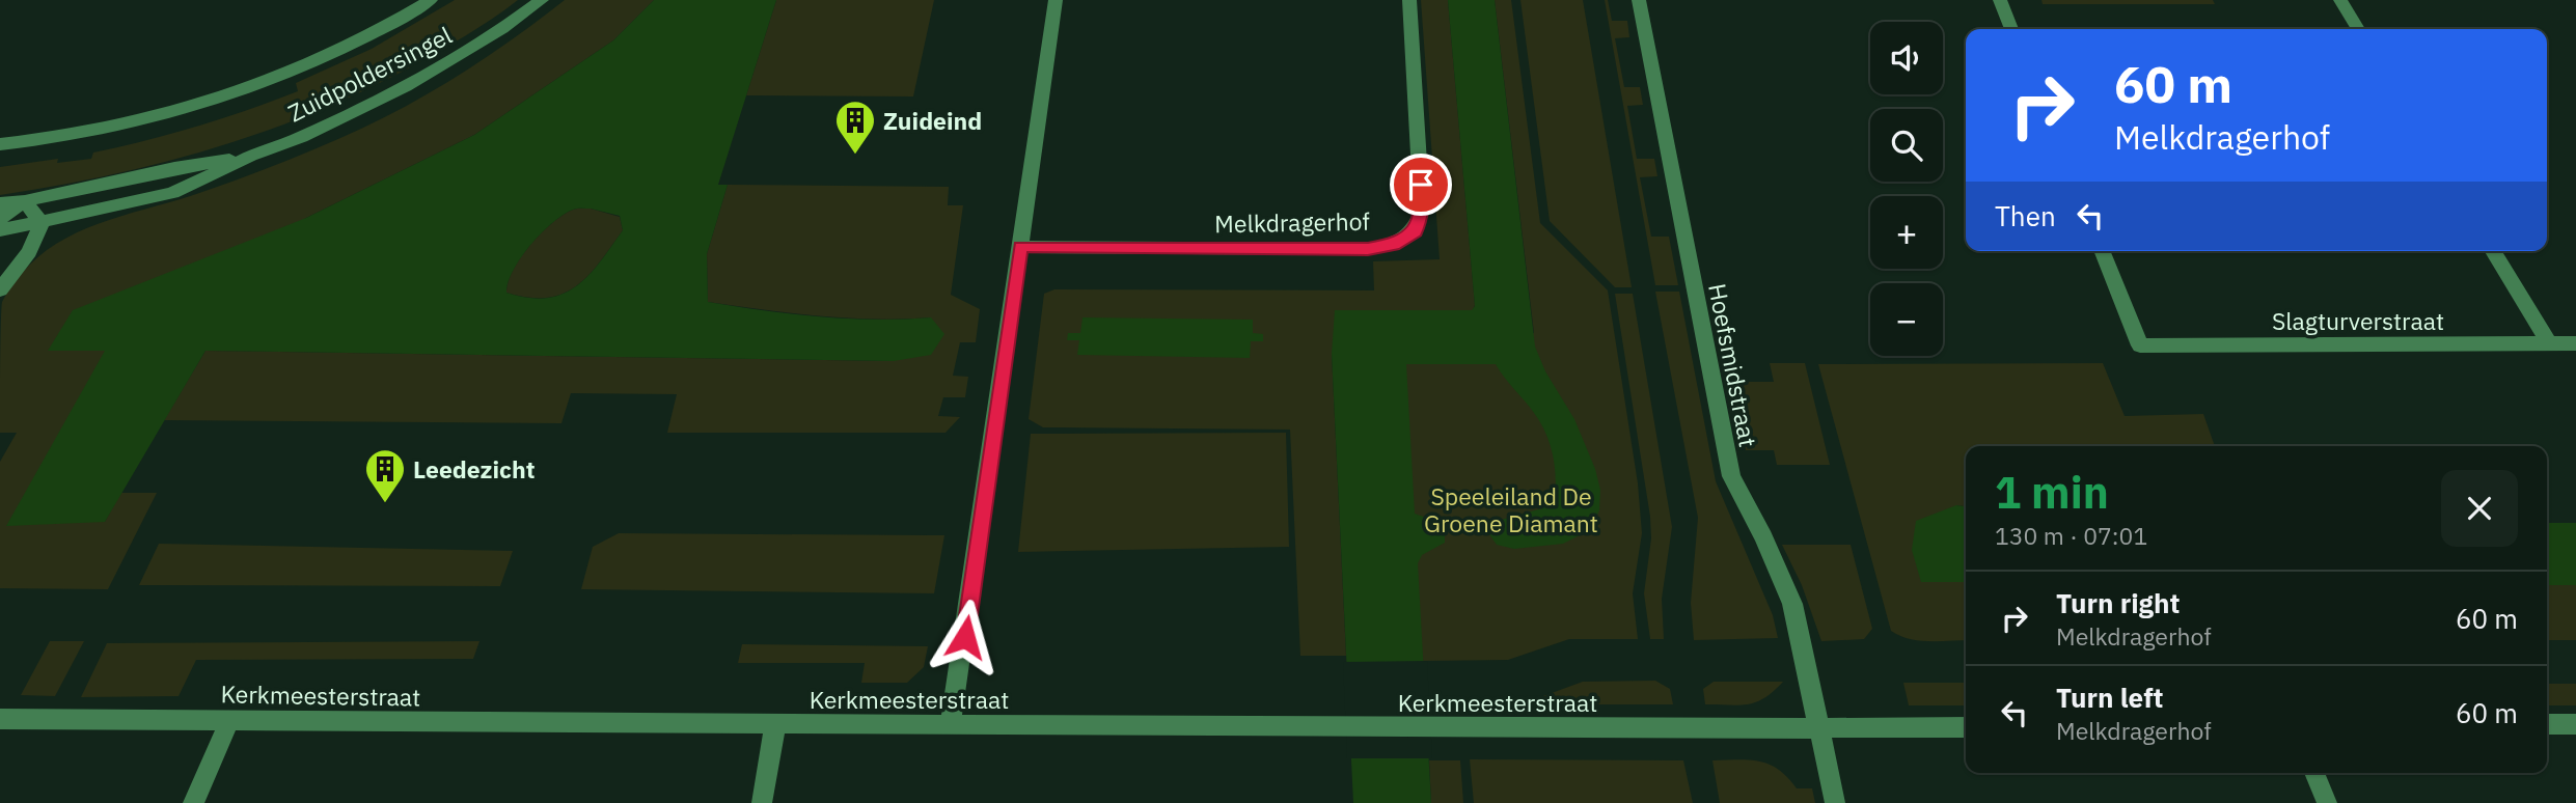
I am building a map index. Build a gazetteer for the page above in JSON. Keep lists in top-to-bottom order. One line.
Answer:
{"streets":{"street":["Zuidpoldersingel","Melkdragerhof","Slagturverstraat","Hoefsmidstraat","Kerkmeesterstraat"]},"crossings":[["Hoefsmidstraat","Kerkmeesterstraat"]],"parks":["Speeleiland De Groene Diamant"],"places":{"building":["Zuideind","Leedezicht"]},"page":{"map_buttons":["+","−"],"turn":["60 m","Melkdragerhof"],"then":"Then","heading":["1 min","130 m · 07:01"],"list":[{"name":"Turn right","note":"Melkdragerhof","value":"60 m"},{"name":"Turn left","note":"Melkdragerhof","value":"60 m"}]}}
